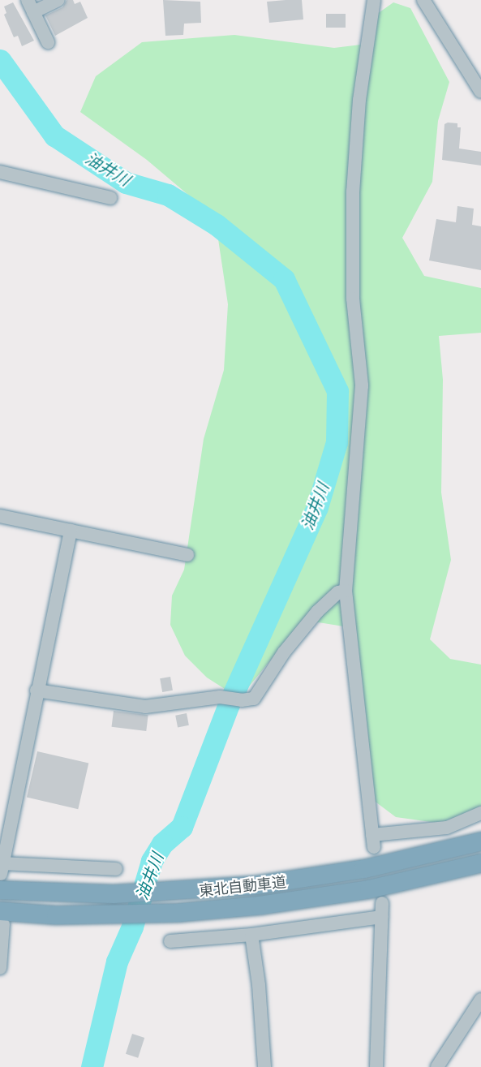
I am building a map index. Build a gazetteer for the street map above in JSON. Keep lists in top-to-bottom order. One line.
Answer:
{"streets":{"highway":["東北自動車道"]},"water":["油井川"]}
